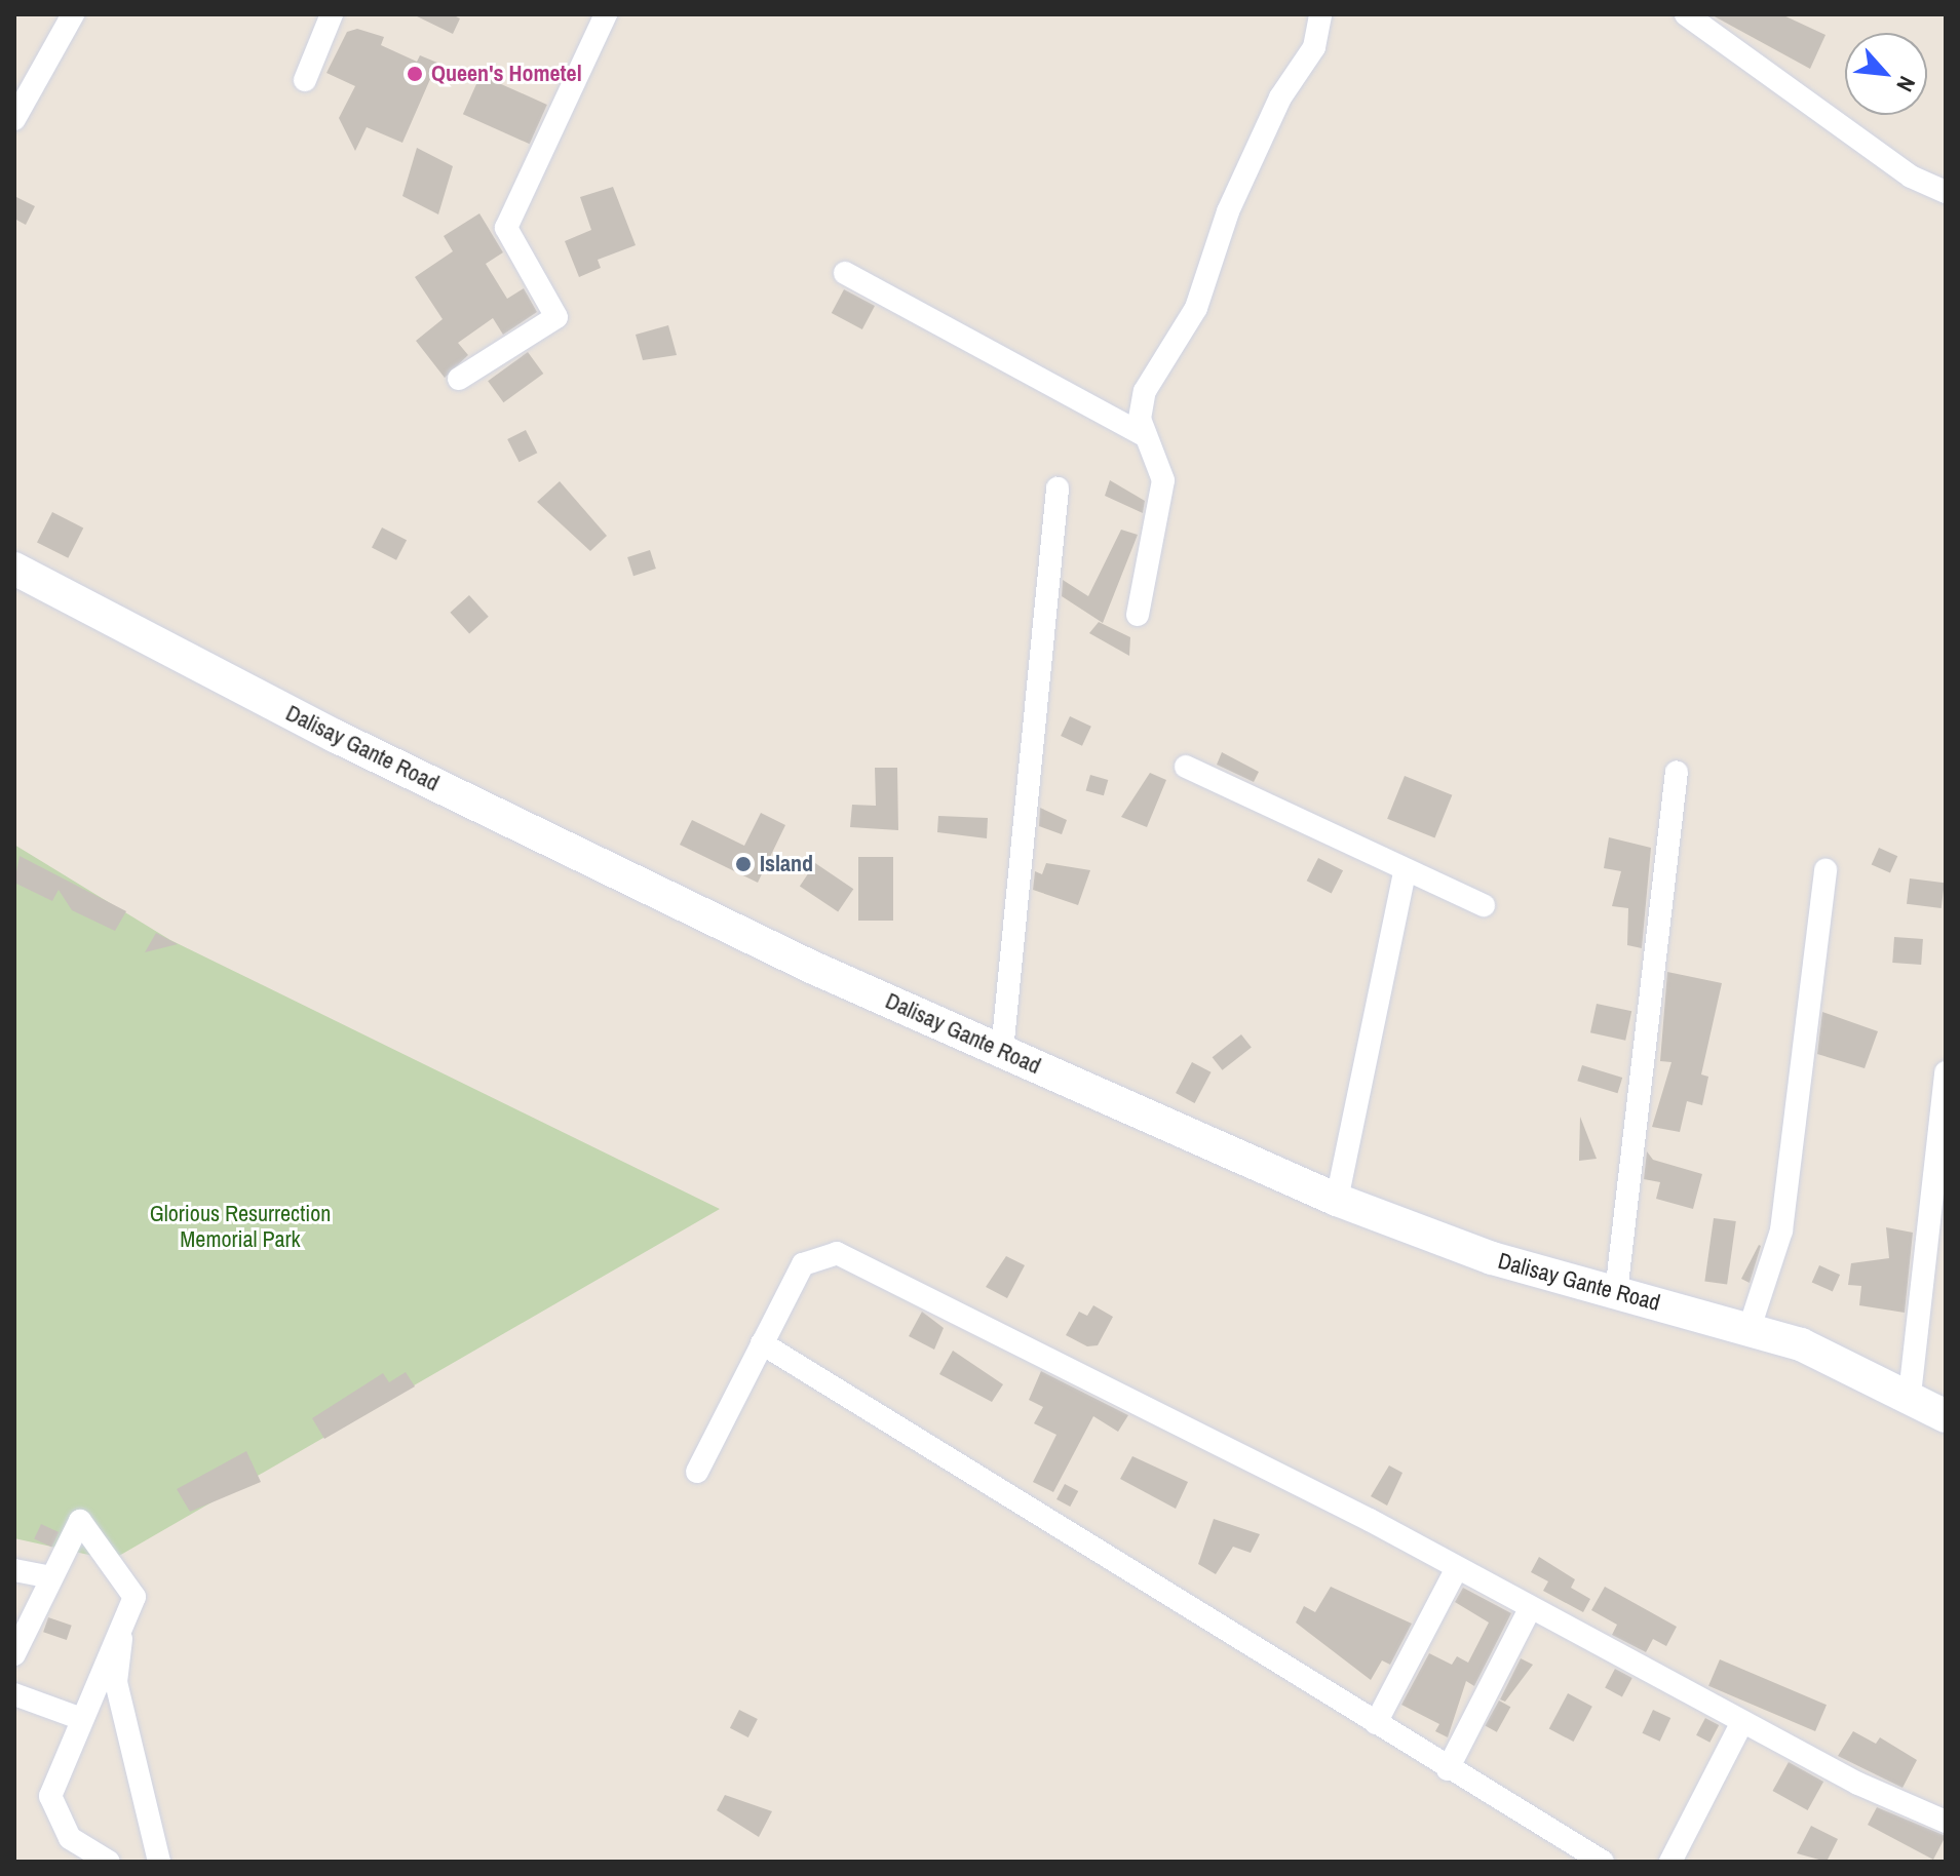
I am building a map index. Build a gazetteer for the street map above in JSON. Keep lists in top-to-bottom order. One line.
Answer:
{"streets":{"main road":["Dalisay Gante Road"]},"parks":["Glorious Resurrection Memorial Park"],"places":["Queen's Hometel","Island"],"north":"bottom right"}
